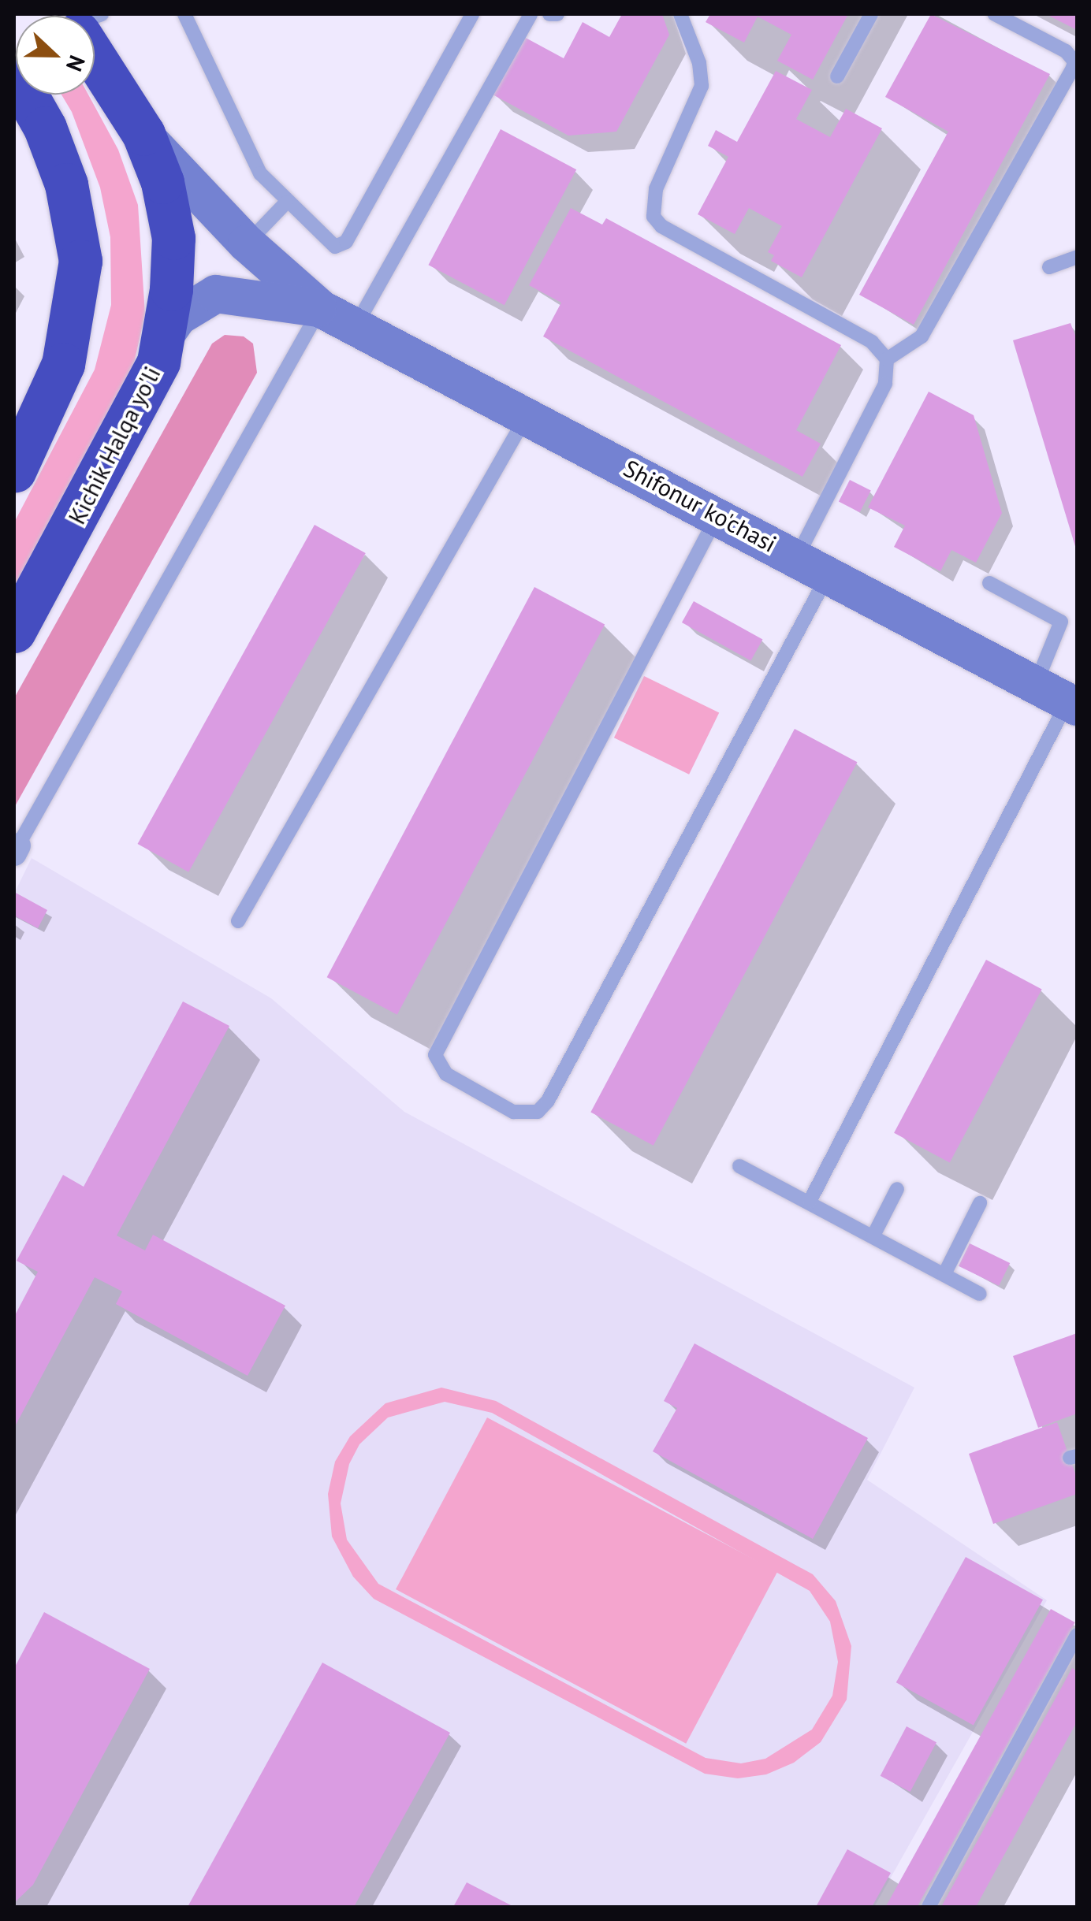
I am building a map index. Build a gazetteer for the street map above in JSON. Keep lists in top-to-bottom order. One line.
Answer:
{"streets":{"highway":["Kichik Halqa yo'li"],"street":["Shifonur ko'chasi"]},"crossings":[["Kichik Halqa yo'li","Shifonur ko'chasi"]],"north":"right"}
